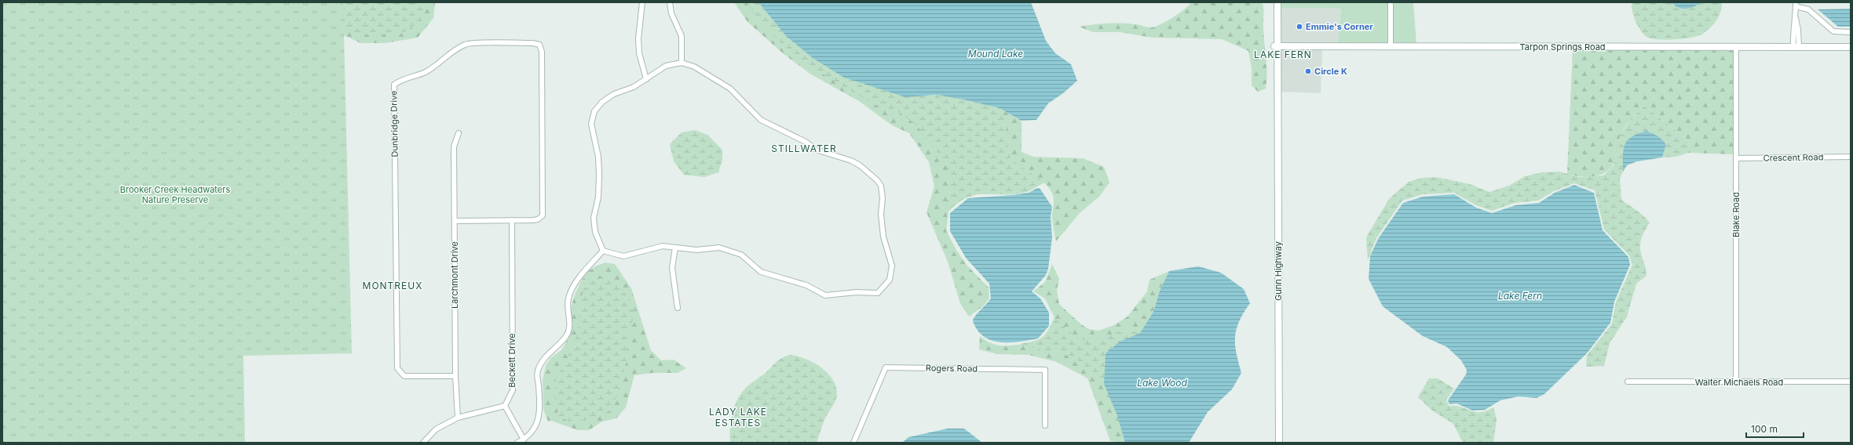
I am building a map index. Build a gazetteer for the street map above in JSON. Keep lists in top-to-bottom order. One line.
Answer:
{"streets":{"main road":["Tarpon Springs Road","Gunn Highway"],"street":["Dunbridge Drive","Crescent Road","Blake Road","Larchmont Drive","Beckett Drive","Rogers Road","Walter Michaels Road"]},"crossings":[["Tarpon Springs Road","Blake Road"],["Tarpon Springs Road","Gunn Highway"],["Dunbridge Drive","Larchmont Drive"],["Dunbridge Drive","Beckett Drive"],["Crescent Road","Blake Road"],["Blake Road","Walter Michaels Road"]],"districts":["LAKE FERN","STILLWATER","MONTREUX","LADY LAKE ESTATES"],"water":["Mound Lake","Lake Fern","Lake Wood"],"parks":["Brooker Creek Headwaters Nature Preserve"],"places":["Emmie's Corner","Circle K"],"scale_bar":"100 m"}
